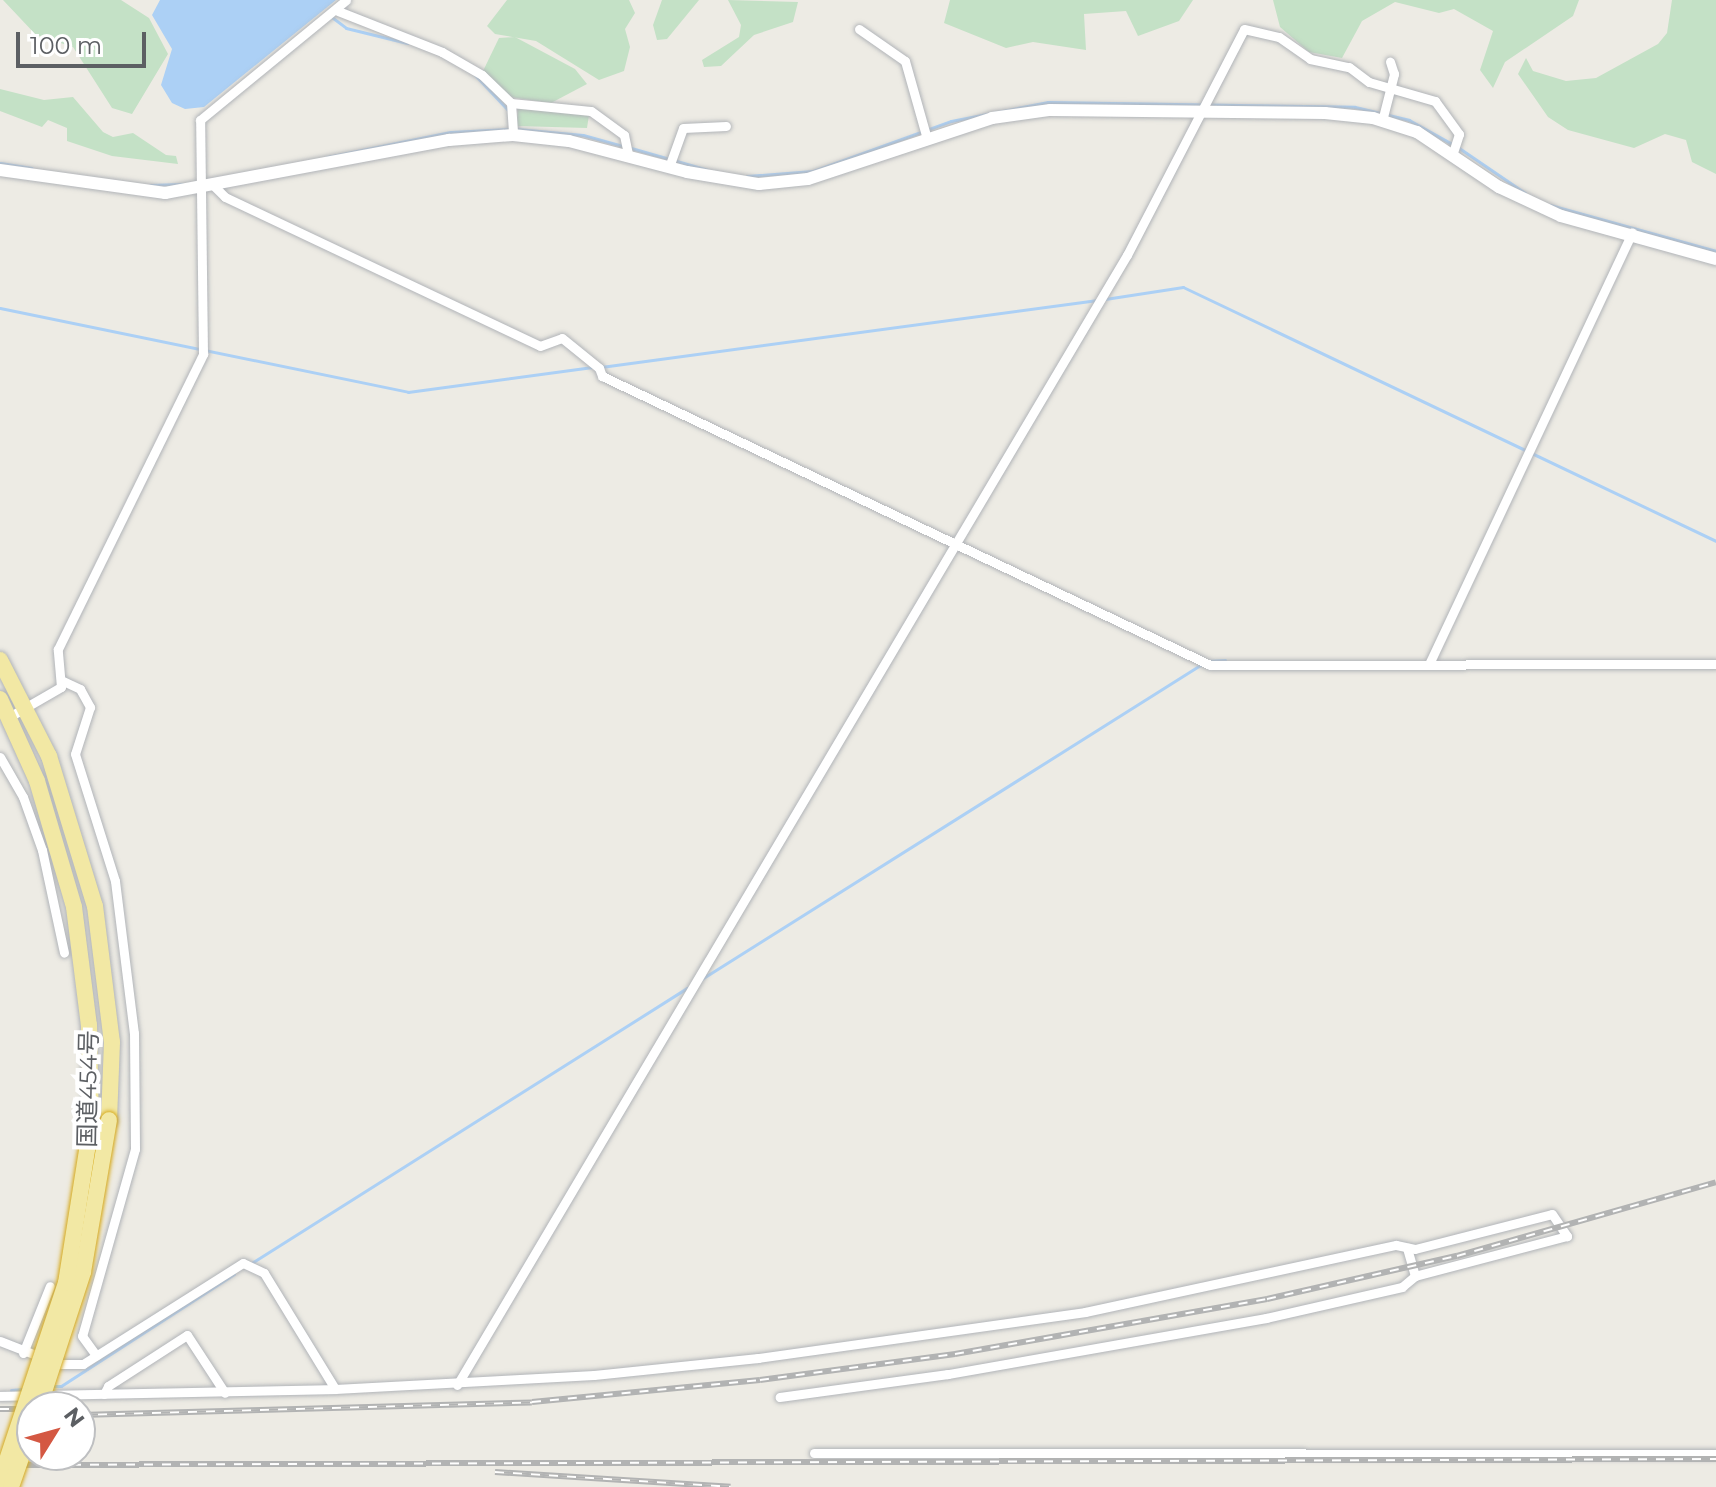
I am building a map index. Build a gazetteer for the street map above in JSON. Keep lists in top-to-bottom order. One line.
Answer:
{"streets":{"highway":["国道454号"]},"scale_bar":"100 m","north":"top right"}
